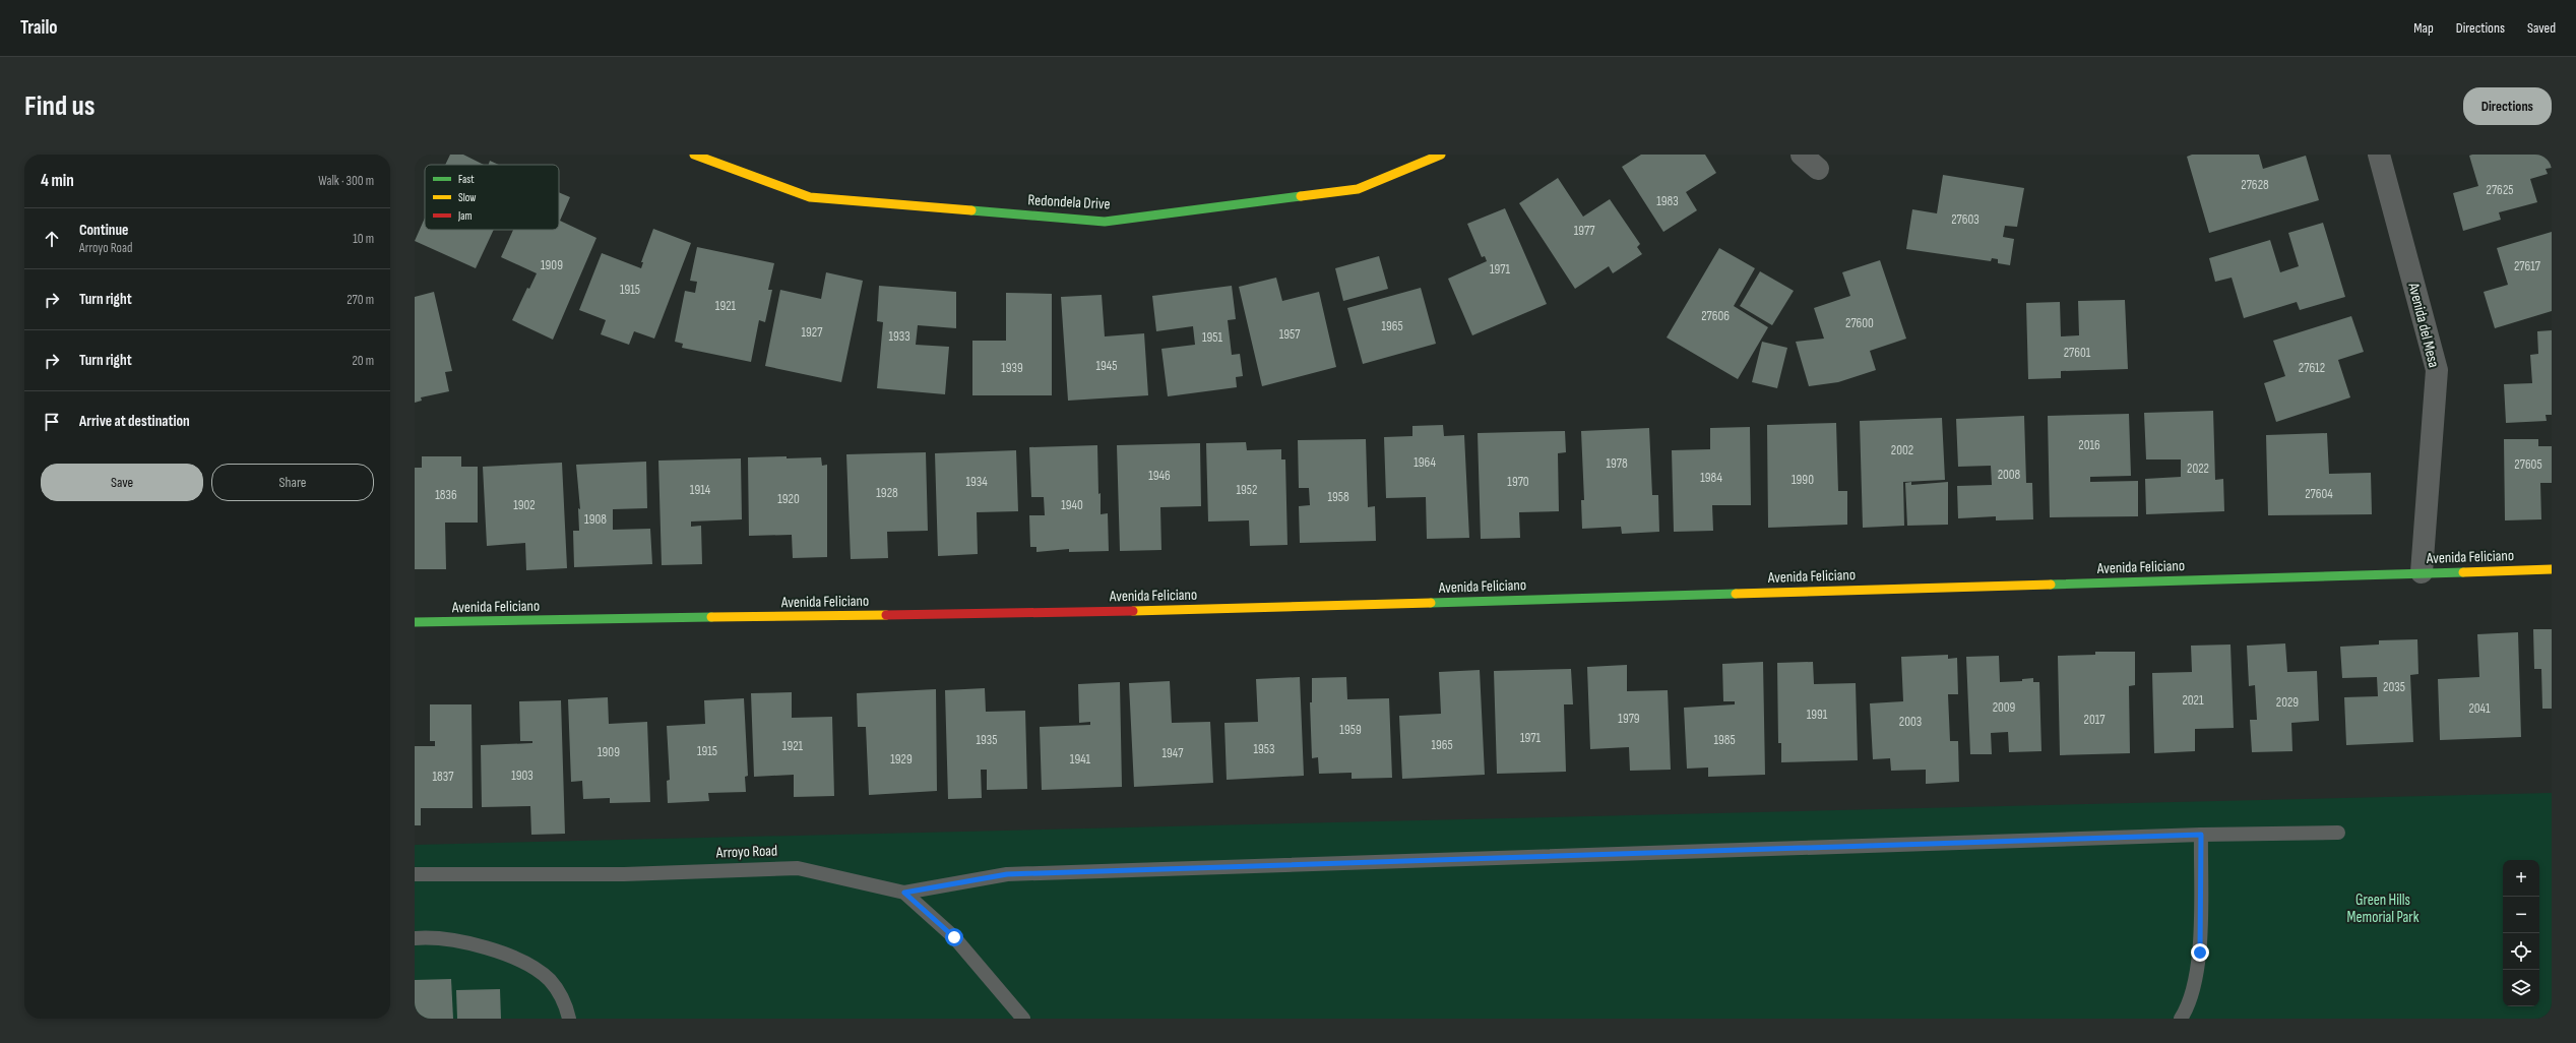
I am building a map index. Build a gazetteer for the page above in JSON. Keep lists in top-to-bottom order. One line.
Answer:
{"streets":{"street":["Redondela Drive","Avenida del Mesa","Avenida Feliciano"],"lane":["Arroyo Road"]},"crossings":[["Avenida del Mesa","Avenida Feliciano"]],"parks":["Green Hills Memorial Park"],"house_numbers":["27628","27625","1983","27603","1977","1909","27617","1971","1915","1921","27606","27600","1965","1927","1957","1933","1951","27601","1945","1939","27612","2016","2002","1964","1978","27605","2022","2008","1946","1984","1990","1934","1970","1914","1952","1928","27604","1836","1958","1920","1902","1940","1908","2035","2021","2029","2009","2041","1991","1979","2017","2003","1959","1971","1935","1985","1965","1921","1953","1915","1909","1947","1929","1941","1903","1837"],"legend":["Fast","Slow","Jam"],"page":{"header":"Trailo","nav":["Map","Directions","Saved"],"buttons":["Directions",["Save","Share"]],"title":"Find us","heading":["4 min","Walk · 300 m"],"list":[["Continue","Arroyo Road","10 m"],["Turn right","270 m"],["Turn right","20 m"],"Arrive at destination"],"map_buttons":["+","−"]}}
